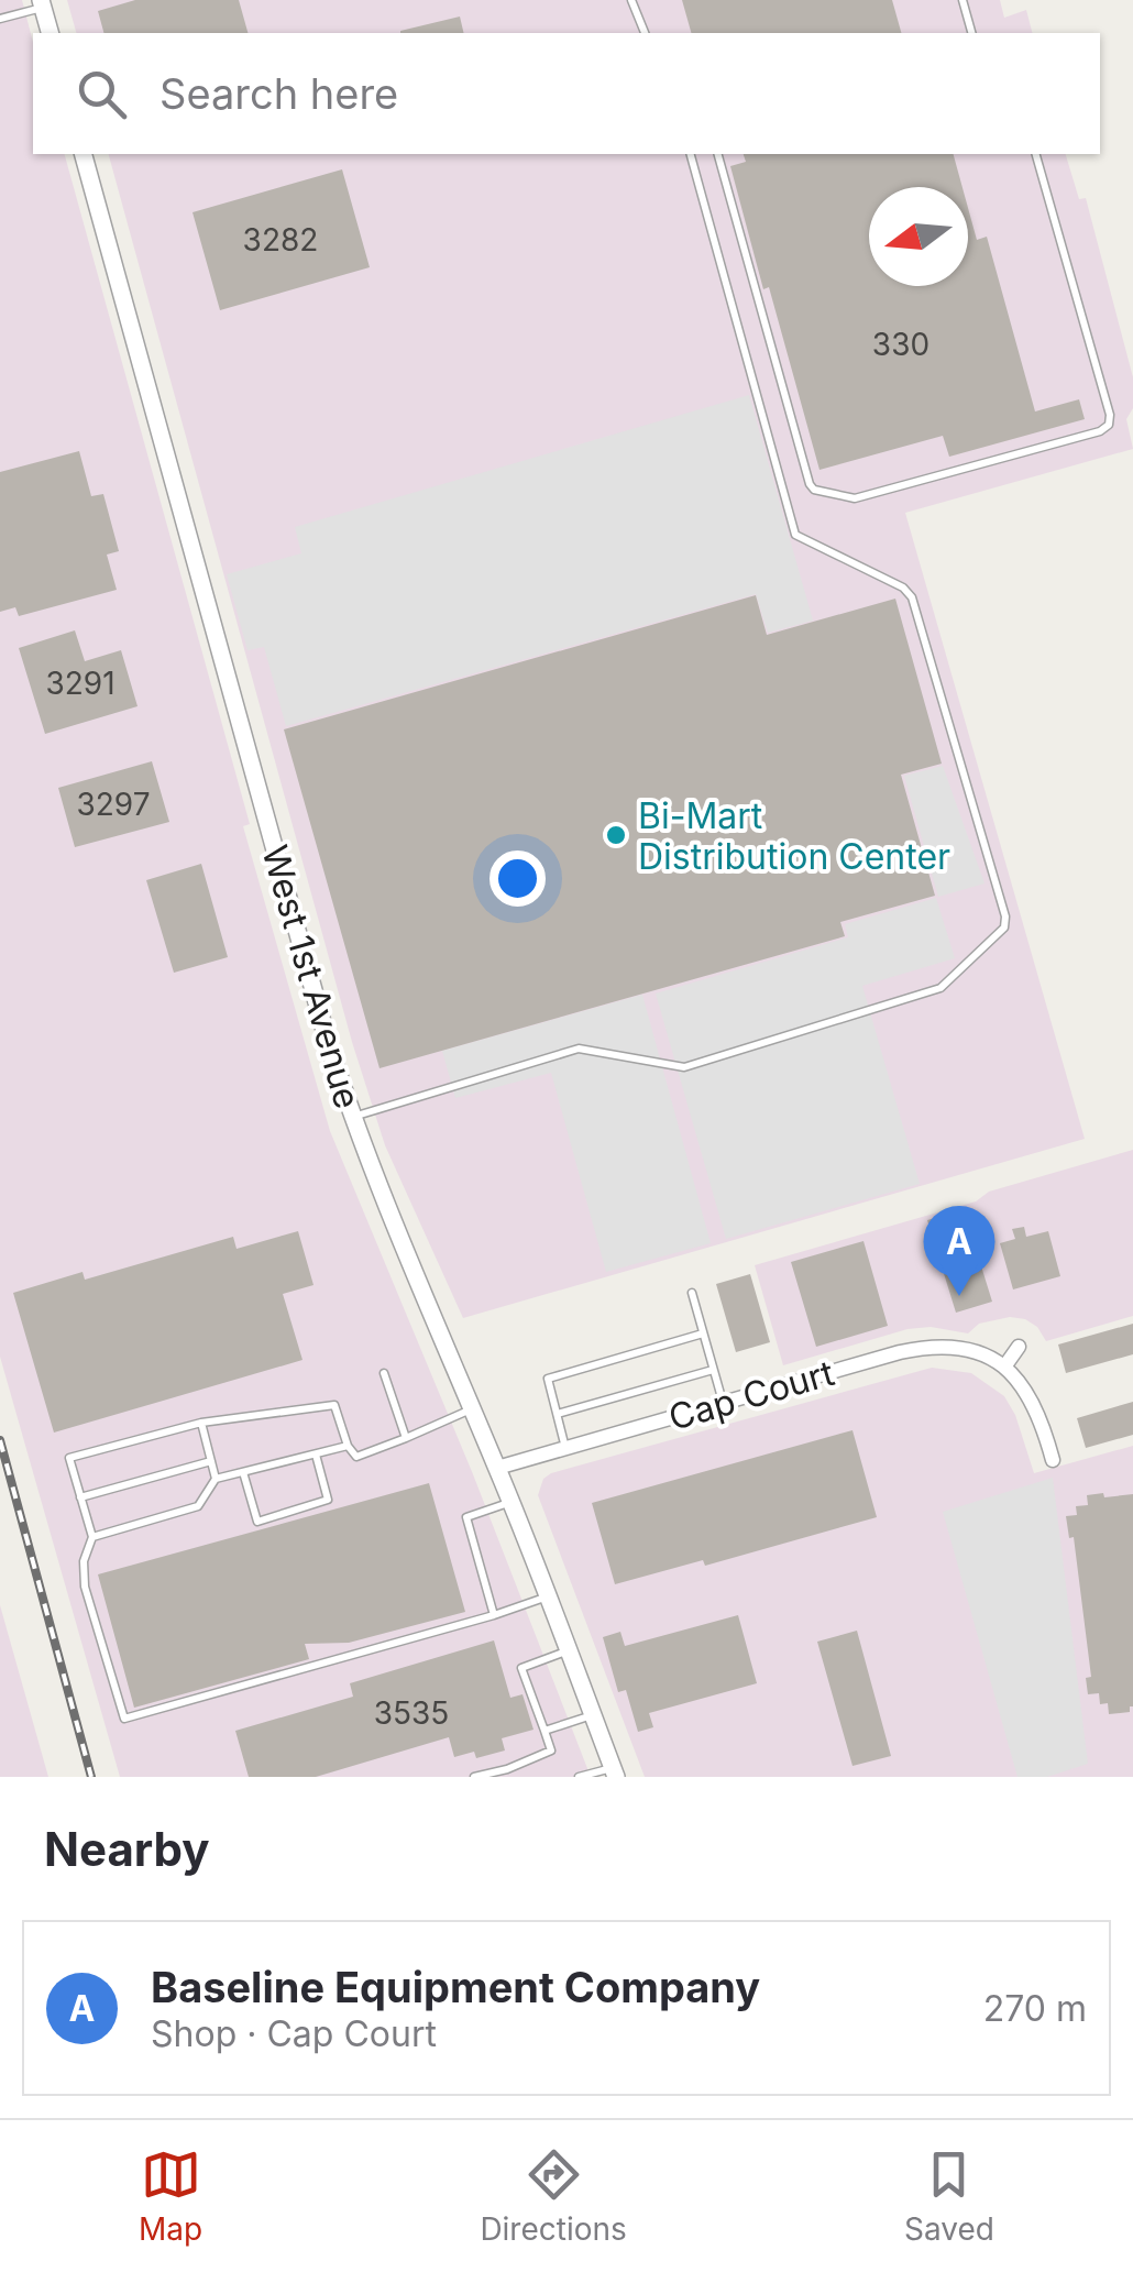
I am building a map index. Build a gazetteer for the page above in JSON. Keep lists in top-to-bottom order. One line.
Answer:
{"streets":{"street":["West 1st Avenue","Cap Court"]},"crossings":[["West 1st Avenue","Cap Court"]],"places":["Bi-Mart Distribution Center"],"house_numbers":["3282","330","3291","3297","3535"],"north":"left","page":{"search":"Search here","pins":"A","heading":"Nearby","list":[{"mark":"A","name":"Baseline Equipment Company","note":"Shop · Cap Court","value":"270 m"}],"nav":["Map","Directions","Saved"]}}
